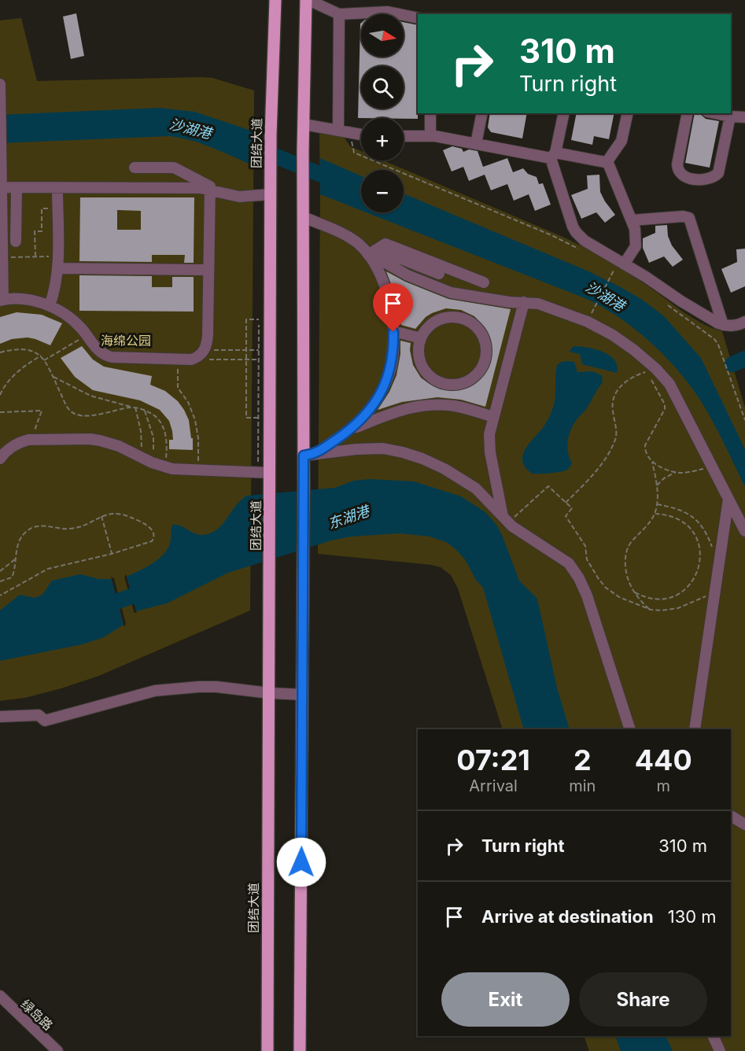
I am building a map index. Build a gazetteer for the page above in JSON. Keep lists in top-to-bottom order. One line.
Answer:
{"streets":{"main road":["团结大道"],"street":["绿岛路"]},"water":["沙湖港","东湖港"],"parks":["海绵公园"],"north":"right","page":{"map_buttons":["+","−"],"turn":["310 m","Turn right"],"eta":["07:21","Arrival","2","min","440","m"],"list":[{"name":"Turn right","value":"310 m"},{"name":"Arrive at destination","value":"130 m"}],"buttons":["Exit","Share"]}}
